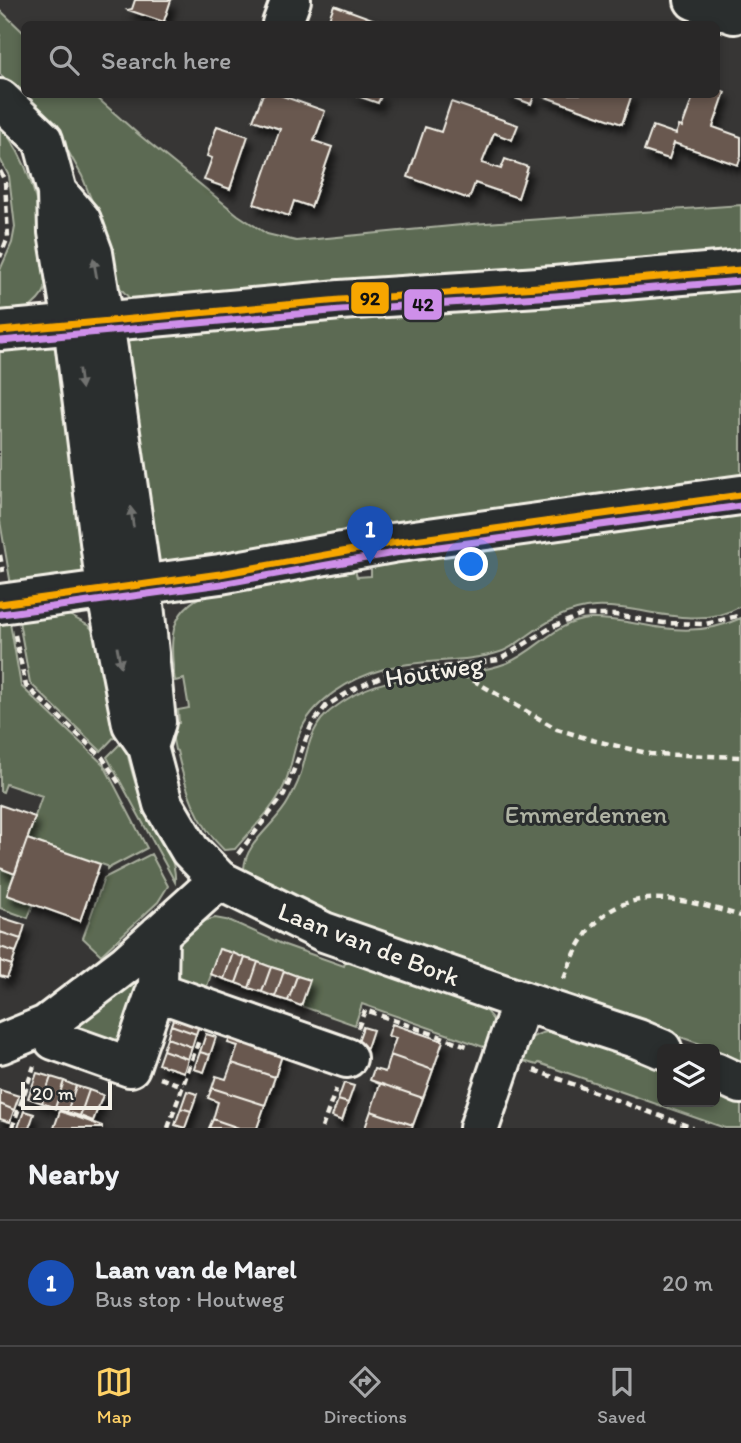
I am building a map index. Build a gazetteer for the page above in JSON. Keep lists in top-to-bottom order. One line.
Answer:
{"streets":{"street":["Laan van de Bork"],"path":["Houtweg"]},"crossings":[["Houtweg","Laan van de Bork"]],"parks":["Emmerdennen"],"lines":["transit line 92","transit line 42"],"scale_bar":"20 m","page":{"search":"Search here","pins":"1","scale":"20 m","heading":"Nearby","list":[{"mark":"1","name":"Laan van de Marel","note":"Bus stop · Houtweg","value":"20 m"}],"nav":["Map","Directions","Saved"]}}
